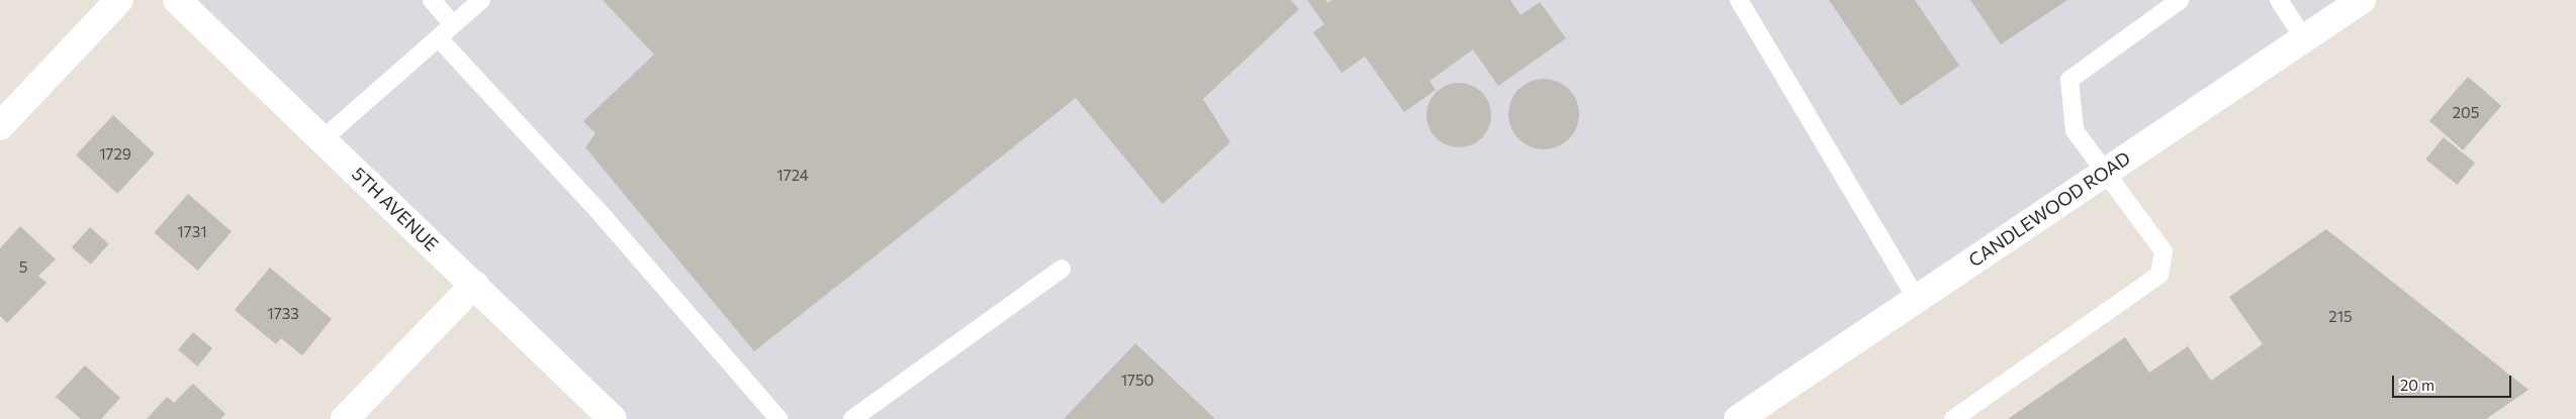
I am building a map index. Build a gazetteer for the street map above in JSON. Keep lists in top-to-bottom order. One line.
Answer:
{"streets":{"street":["5TH AVENUE","CANDLEWOOD ROAD"]},"house_numbers":["205","1729","1724","1731","5","1733","215","1750"],"scale_bar":"20 m"}
